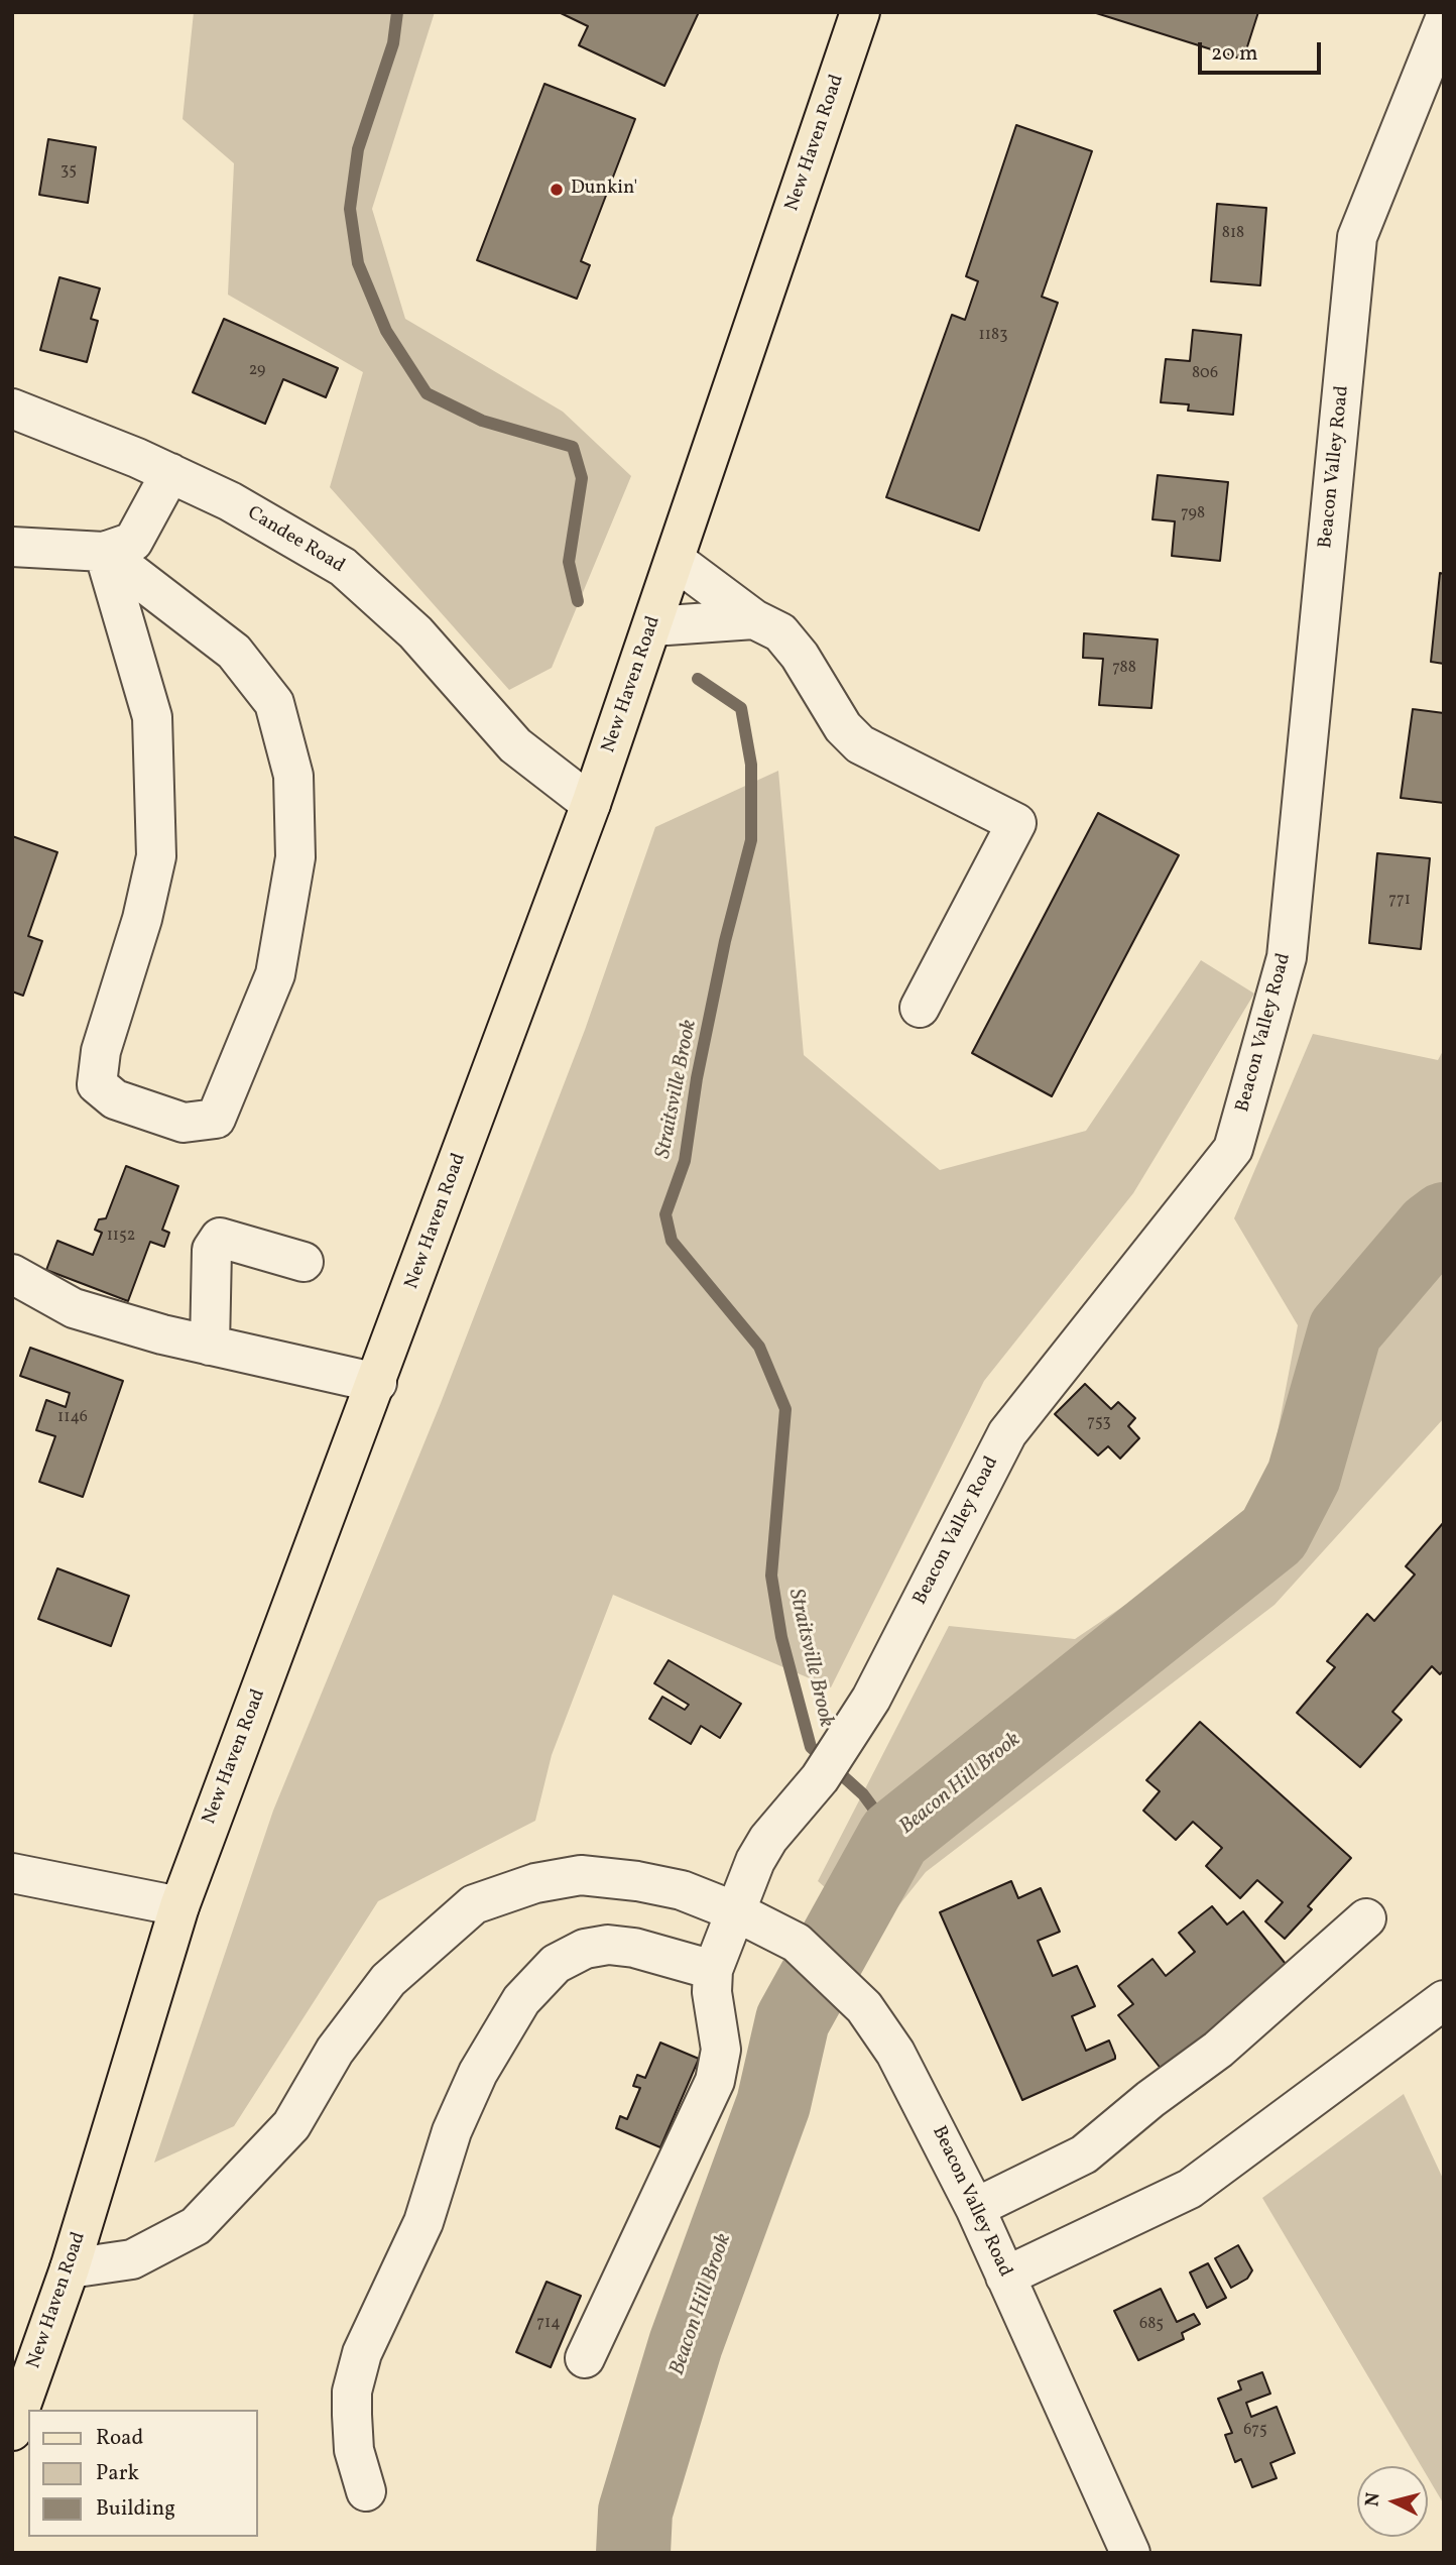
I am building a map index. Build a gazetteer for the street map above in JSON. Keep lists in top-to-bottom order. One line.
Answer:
{"streets":{"main road":["New Haven Road"],"street":["Beacon Valley Road","Candee Road"]},"crossings":[["New Haven Road","Beacon Valley Road"],["New Haven Road","Candee Road"]],"water":["Straitsville Brook","Beacon Hill Brook"],"places":["Dunkin'"],"house_numbers":["35","818","1183","29","806","798","788","771","1152","1146","753","714","685","675"],"legend":["Road","Park","Building"],"scale_bar":"20 m","north":"left"}
